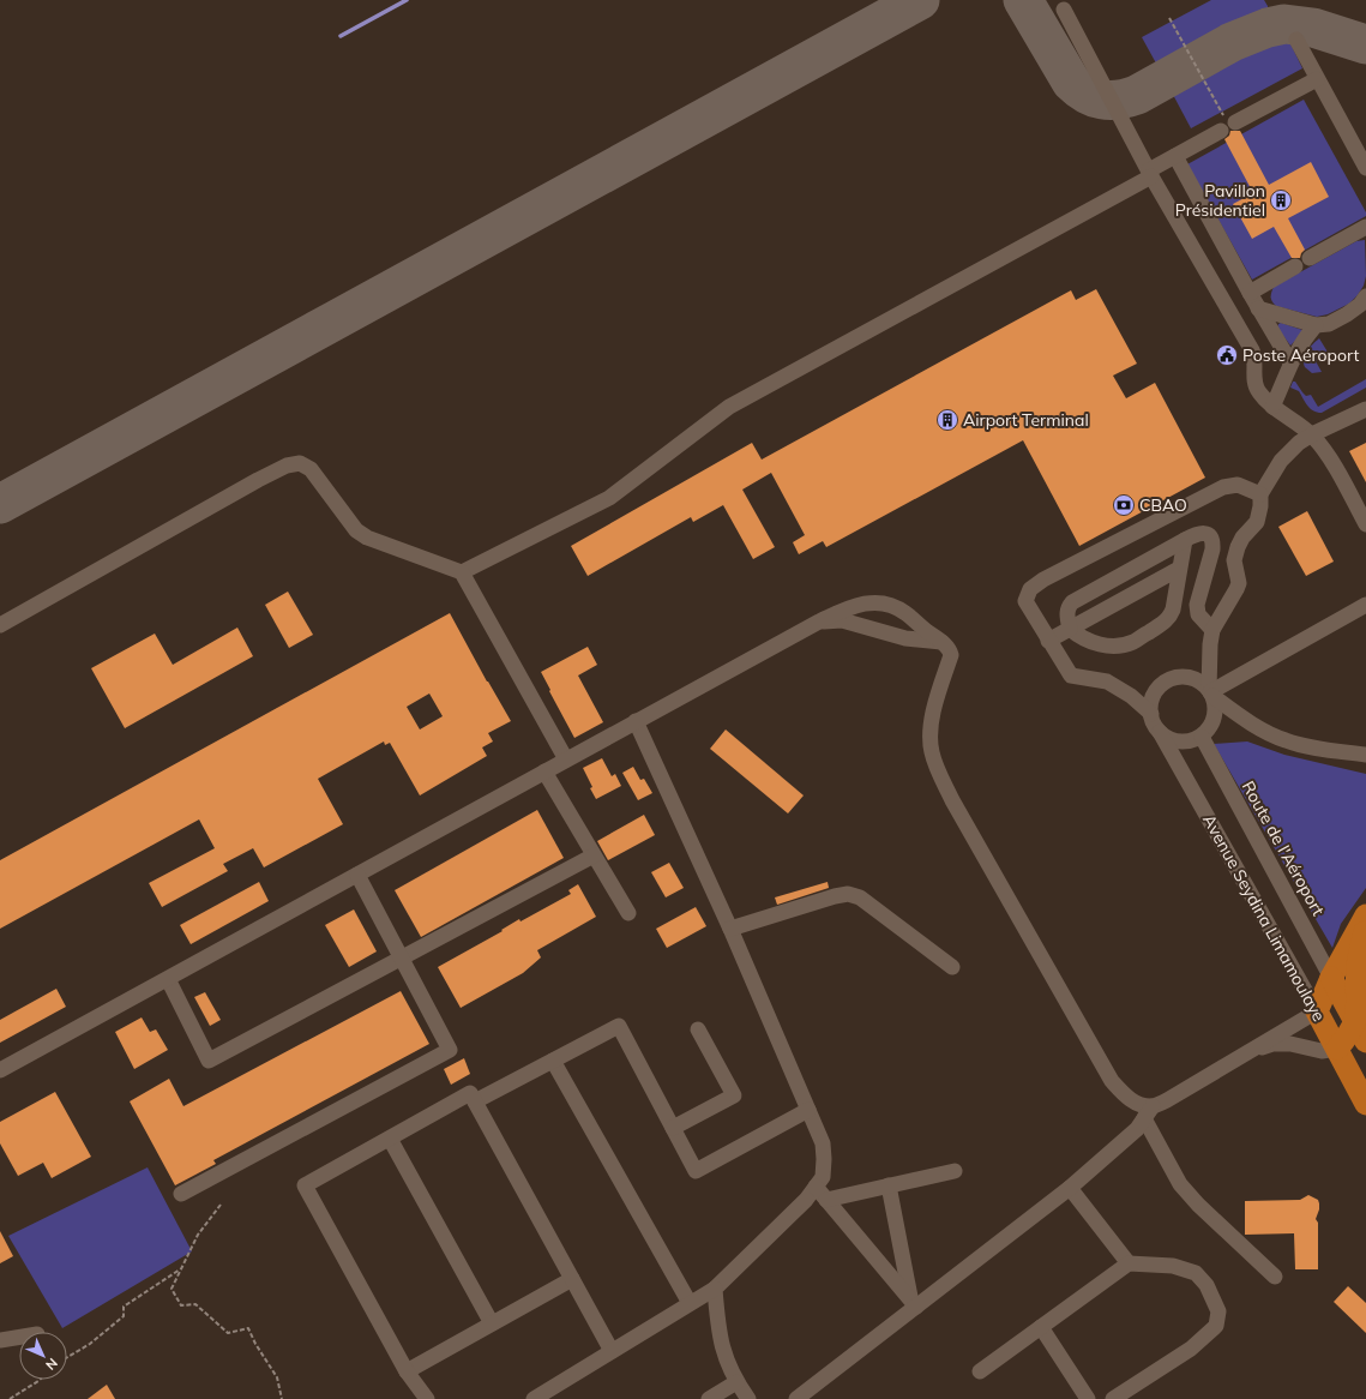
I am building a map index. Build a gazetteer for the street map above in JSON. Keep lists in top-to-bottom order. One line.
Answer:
{"streets":{"highway":["Avenue Seydina Limamoulaye"],"street":["Route de l'Aéroport"]},"crossings":[["Route de l'Aéroport","Avenue Seydina Limamoulaye"]],"places":{"building":["Pavillon Présidentiel","Airport Terminal"],"public building":["Poste Aéroport"],"bank":["CBAO"]},"north":"bottom right"}
